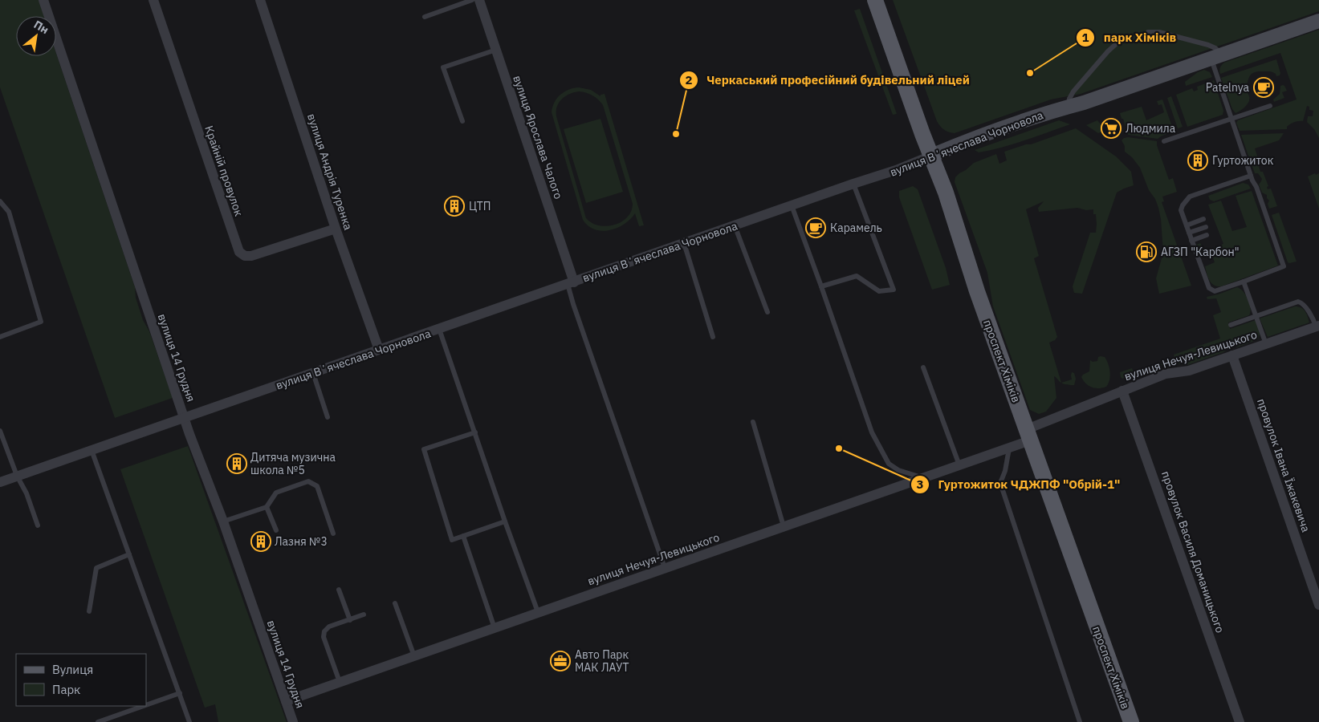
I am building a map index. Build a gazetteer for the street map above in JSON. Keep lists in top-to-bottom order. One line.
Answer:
{"streets":{"main road":["вулиця Вʼячеслава Чорновола","проспект Хіміків"],"street":["вулиця Ярослава Чалого","Крайній провулок","вулиця Андрія Туренка","вулиця Нечуя-Левицького","вулиця 14 Грудня","провулок Івана Їжакевича","провулок Василя Доманицького"]},"crossings":[["вулиця Ярослава Чалого","вулиця Вʼячеслава Чорновола"],["вулиця Вʼячеслава Чорновола","вулиця Андрія Туренка"],["вулиця Вʼячеслава Чорновола","вулиця 14 Грудня"],["вулиця Вʼячеслава Чорновола","проспект Хіміків"],["Крайній провулок","вулиця Андрія Туренка"],["вулиця Нечуя-Левицького","вулиця 14 Грудня"],["вулиця Нечуя-Левицького","проспект Хіміків"],["вулиця Нечуя-Левицького","провулок Івана Їжакевича"],["вулиця Нечуя-Левицького","провулок Василя Доманицького"]],"places":{"other":["парк Хіміків","Черкаський професійний будівельний ліцей","Гуртожиток ЧДЖПФ \"Обрій-1\""],"cafe":["Patelnya","Карамель"],"supermarket":["Людмила"],"building":["Гуртожиток","ЦТП","Дитяча музична школа №5","Лазня №3"],"fuel station":["АГЗП \"Карбон\""],"office":["Авто Парк МАК ЛАУТ"]},"legend":["Вулиця","Парк"],"north":"top right"}
